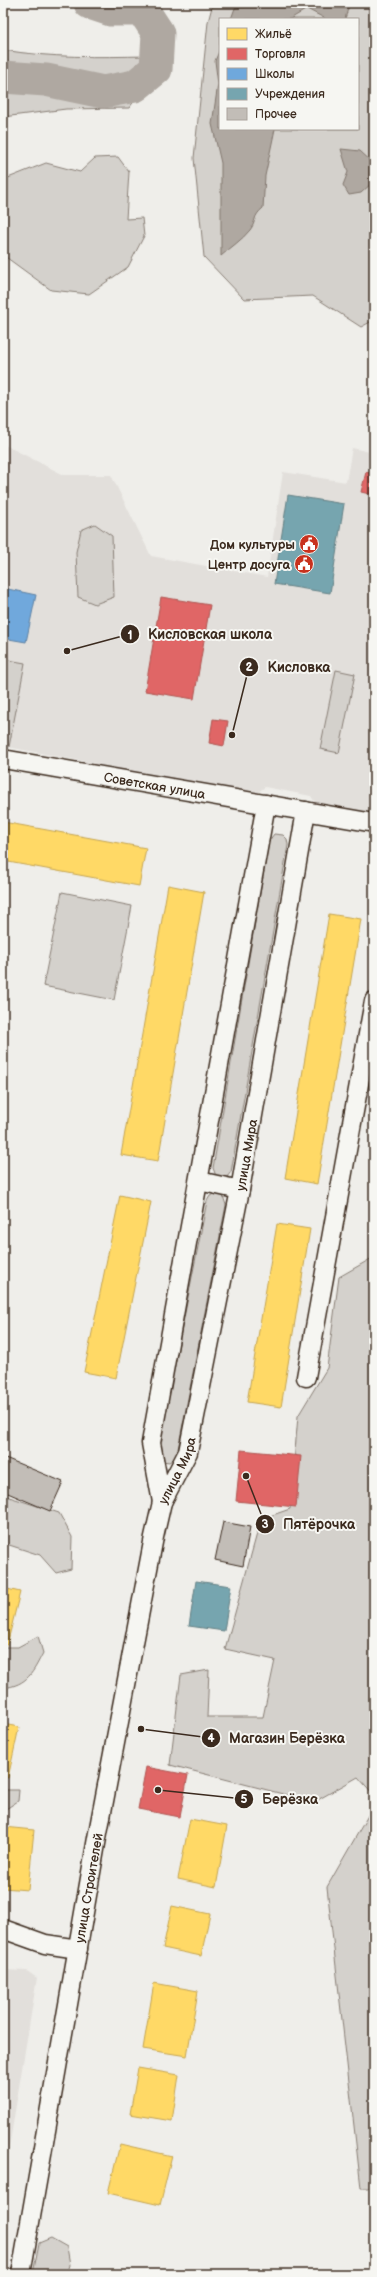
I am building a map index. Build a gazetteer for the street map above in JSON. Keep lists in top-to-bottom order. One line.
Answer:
{"streets":{"street":["Советская улица","улица Мира","улица Строителей"]},"crossings":[["Советская улица","улица Мира"],["улица Мира","улица Строителей"]],"places":{"public building":["Дом культуры","Центр досуга"],"other":["Кисловская школа","Кисловка","Пятёрочка","Магазин Берёзка","Берёзка"]},"legend":["Жильё","Торговля","Школы","Учреждения","Прочее"]}
